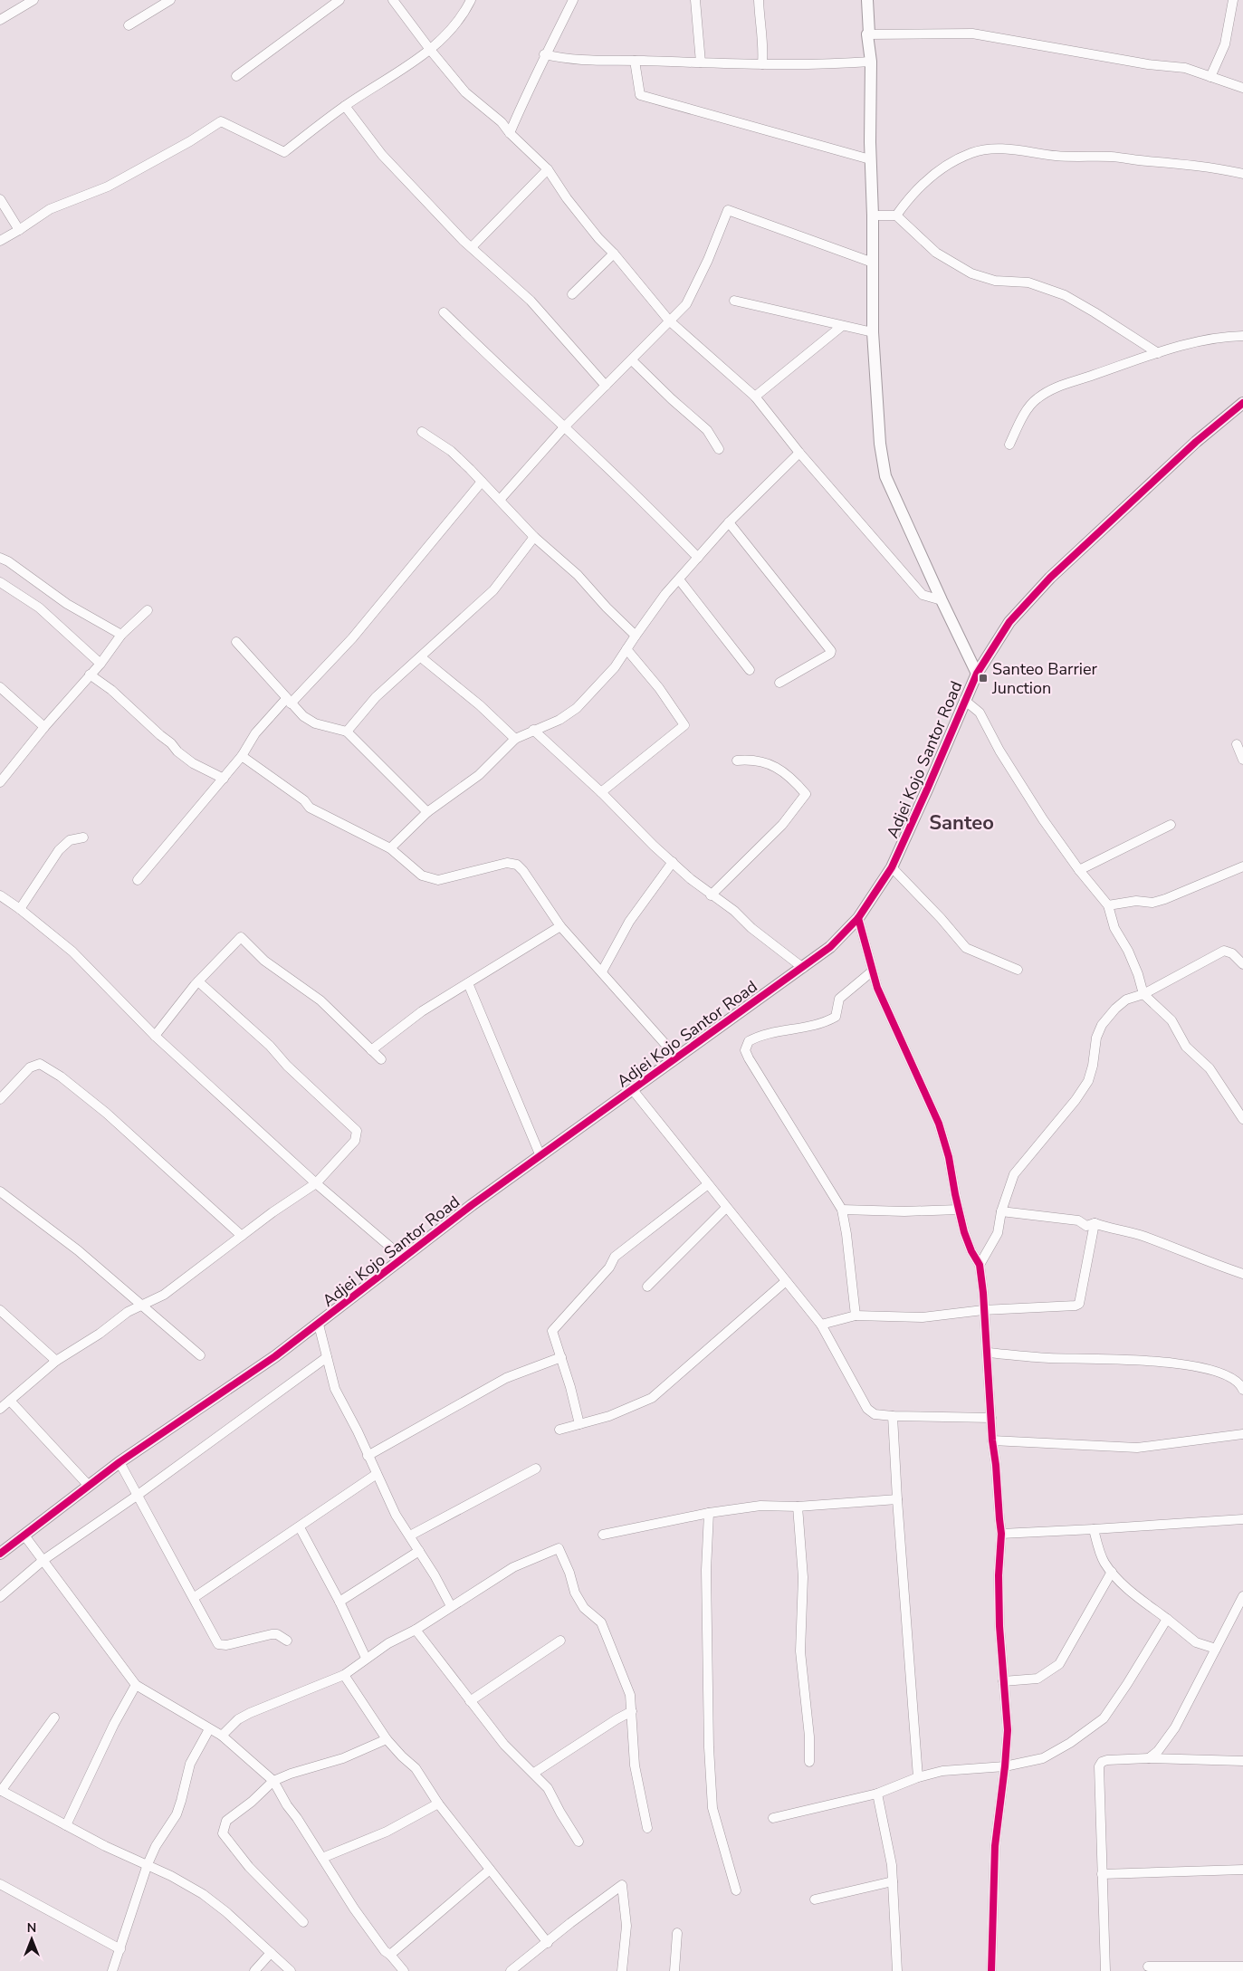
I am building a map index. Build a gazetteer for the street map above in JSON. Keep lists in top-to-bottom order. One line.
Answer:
{"streets":{"street":["Adjei Kojo Santor Road"]},"districts":["Santeo"],"places":{"transit":["Santeo Barrier Junction"]},"north":"top"}
